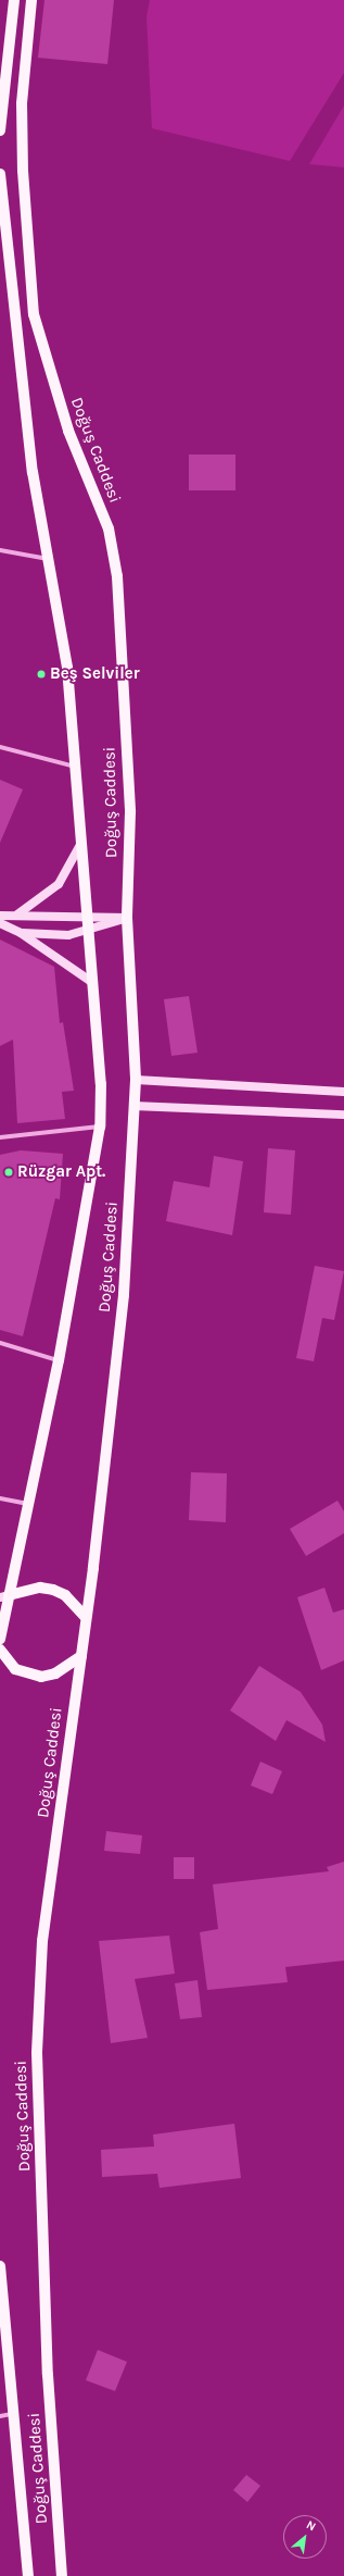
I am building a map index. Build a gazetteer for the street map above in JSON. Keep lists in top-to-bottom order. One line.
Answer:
{"streets":{"main road":["Doğuş Caddesi"]},"places":["Beş Selviler","Rüzgar Apt."],"north":"top right"}
